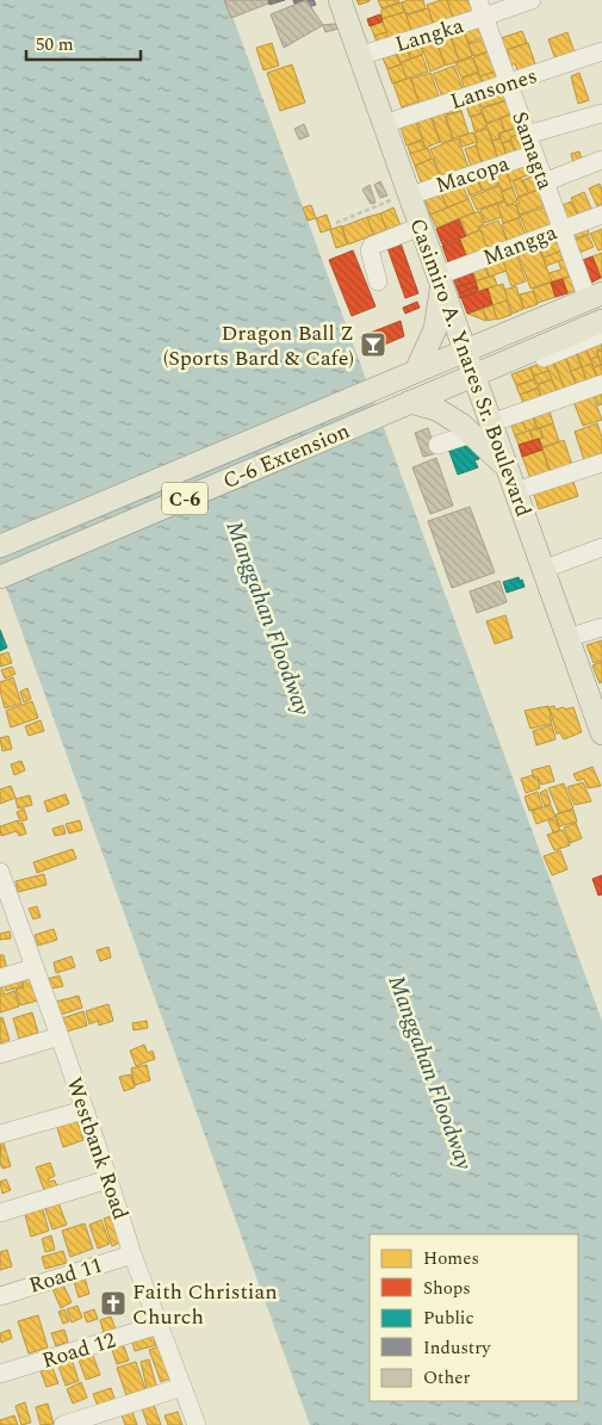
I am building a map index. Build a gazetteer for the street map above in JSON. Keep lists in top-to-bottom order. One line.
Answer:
{"streets":{"main road":["Casimiro A. Ynares Sr. Boulevard","C-6 Extension","C-6"],"street":["Langka","Lansones","Samagta","Macopa","Mangga","Westbank Road","Road 11","Road 12"]},"crossings":[["Langka","Samagta"],["Langka","Casimiro A. Ynares Sr. Boulevard"],["Lansones","Samagta"],["Lansones","Casimiro A. Ynares Sr. Boulevard"],["Samagta","Macopa"],["Samagta","Mangga"],["Samagta","C-6"],["Macopa","Casimiro A. Ynares Sr. Boulevard"],["Mangga","Casimiro A. Ynares Sr. Boulevard"],["Casimiro A. Ynares Sr. Boulevard","C-6 Extension"],["Casimiro A. Ynares Sr. Boulevard","C-6"],["C-6 Extension","C-6"],["Westbank Road","Road 11"],["Westbank Road","Road 12"]],"water":["Manggahan Floodway"],"places":{"bar":["Dragon Ball Z (Sports Bard & Cafe)"],"church":["Faith Christian Church"]},"legend":["Homes","Shops","Public","Industry","Other"],"scale_bar":"50 m"}
